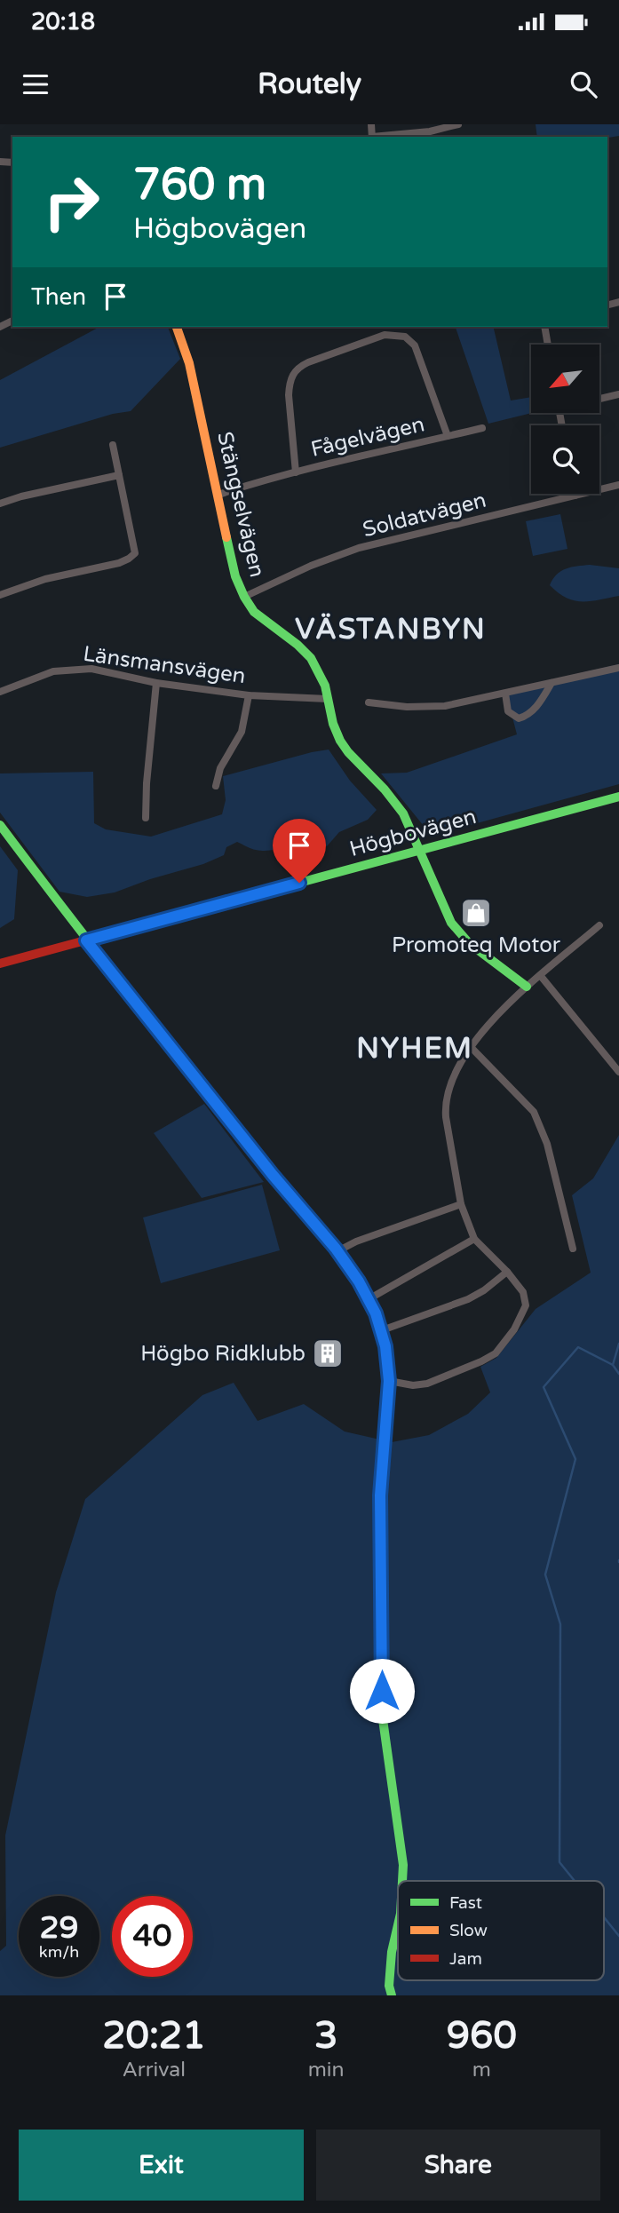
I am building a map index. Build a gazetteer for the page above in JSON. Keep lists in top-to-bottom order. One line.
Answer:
{"streets":{"street":["Fågelvägen","Stängselvägen","Soldatvägen","Länsmansvägen","Högbovägen"]},"crossings":[["Fågelvägen","Stängselvägen"],["Stängselvägen","Soldatvägen"],["Stängselvägen","Länsmansvägen"],["Stängselvägen","Högbovägen"]],"districts":["VÄSTANBYN","NYHEM"],"places":{"shop":["Promoteq Motor"],"building":["Högbo Ridklubb"]},"legend":["Fast","Slow","Jam"],"north":"bottom left","page":{"status":"20:18","header":"Routely","turn":["760 m","Högbovägen"],"then":"Then","speed":"29 km/h","limit":"40","eta":["20:21","Arrival","3","min","960","m"],"buttons":["Exit","Share"]}}
